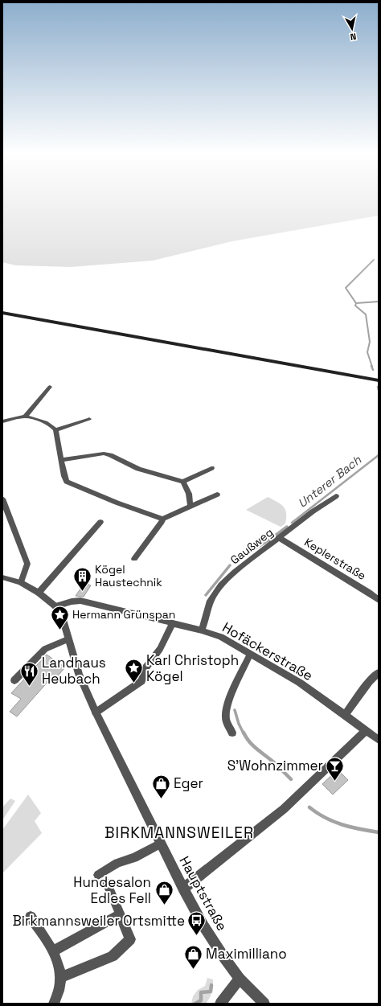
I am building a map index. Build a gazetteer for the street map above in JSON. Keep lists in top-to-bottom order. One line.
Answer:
{"streets":{"street":["Gaußweg","Keplerstraße","Hofäckerstraße","Hauptstraße"]},"crossings":[["Gaußweg","Keplerstraße"],["Gaußweg","Hofäckerstraße"],["Hofäckerstraße","Hauptstraße"]],"districts":["BIRKMANNSWEILER"],"water":["Unterer Bach"],"places":{"building":["Kögel Haustechnik"],"place":["Hermann Grünspan","Karl Christoph Kögel"],"restaurant":["Landhaus Heubach"],"bar":["S'Wohnzimmer"],"shop":["Eger","Hundesalon Edles Fell","Maximilliano"],"bus stop":["Birkmannsweiler Ortsmitte"]},"north":"bottom"}
